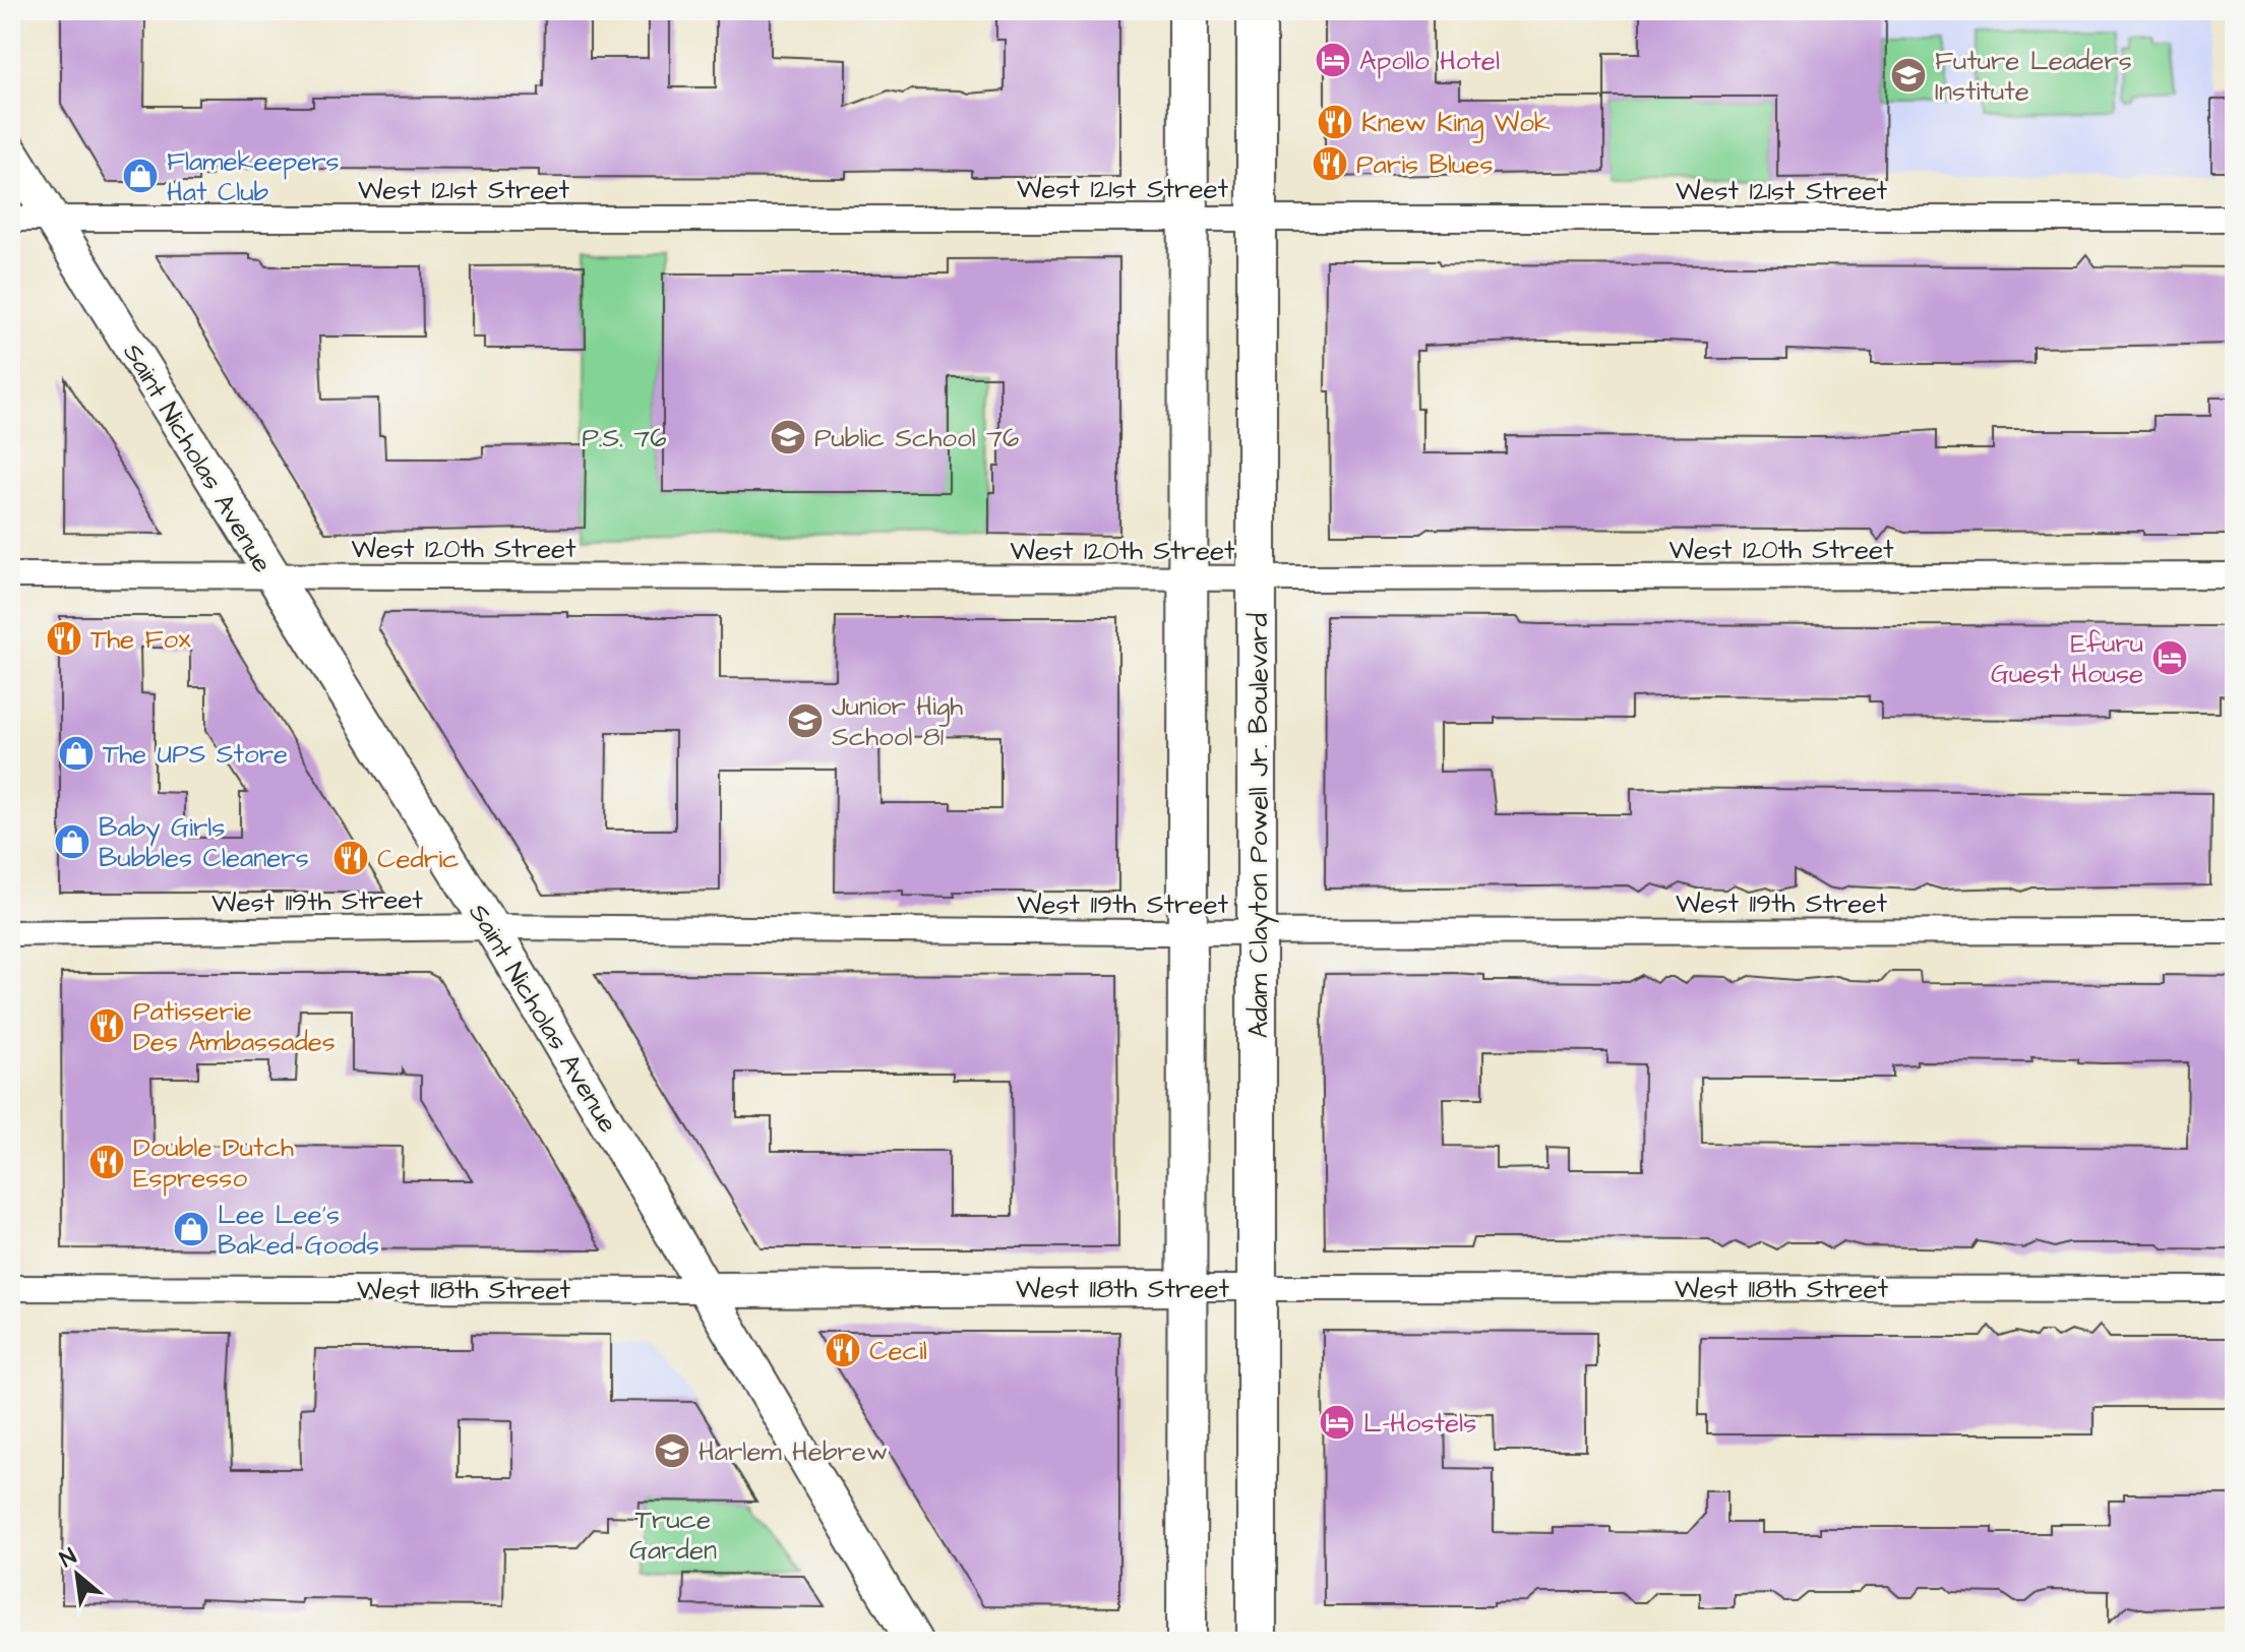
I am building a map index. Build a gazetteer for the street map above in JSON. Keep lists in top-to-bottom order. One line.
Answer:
{"streets":{"main road":["Saint Nicholas Avenue","Adam Clayton Powell Jr. Boulevard","West 118th Street"],"street":["West 121st Street","West 120th Street","West 119th Street"]},"crossings":[["West 121st Street","Saint Nicholas Avenue"],["West 121st Street","Adam Clayton Powell Jr. Boulevard"],["Saint Nicholas Avenue","West 120th Street"],["Saint Nicholas Avenue","West 119th Street"],["Saint Nicholas Avenue","West 118th Street"],["West 120th Street","Adam Clayton Powell Jr. Boulevard"],["Adam Clayton Powell Jr. Boulevard","West 119th Street"],["Adam Clayton Powell Jr. Boulevard","West 118th Street"]],"parks":["P.S. 76","Truce Garden"],"places":{"hotel":["Apollo Hotel","Efuru Guest House","L-Hostels"],"school or university":["Future Leaders Institute","Public School 76","Junior High School 81","Harlem Hebrew"],"restaurant":["Knew King Wok","Paris Blues","The Fox","Cedric","Patisserie Des Ambassades","Double Dutch Espresso","Cecil"],"shop":["Flamekeepers Hat Club","The UPS Store","Baby Girls Bubbles Cleaners","Lee Lee's Baked Goods"]},"north":"top left"}
